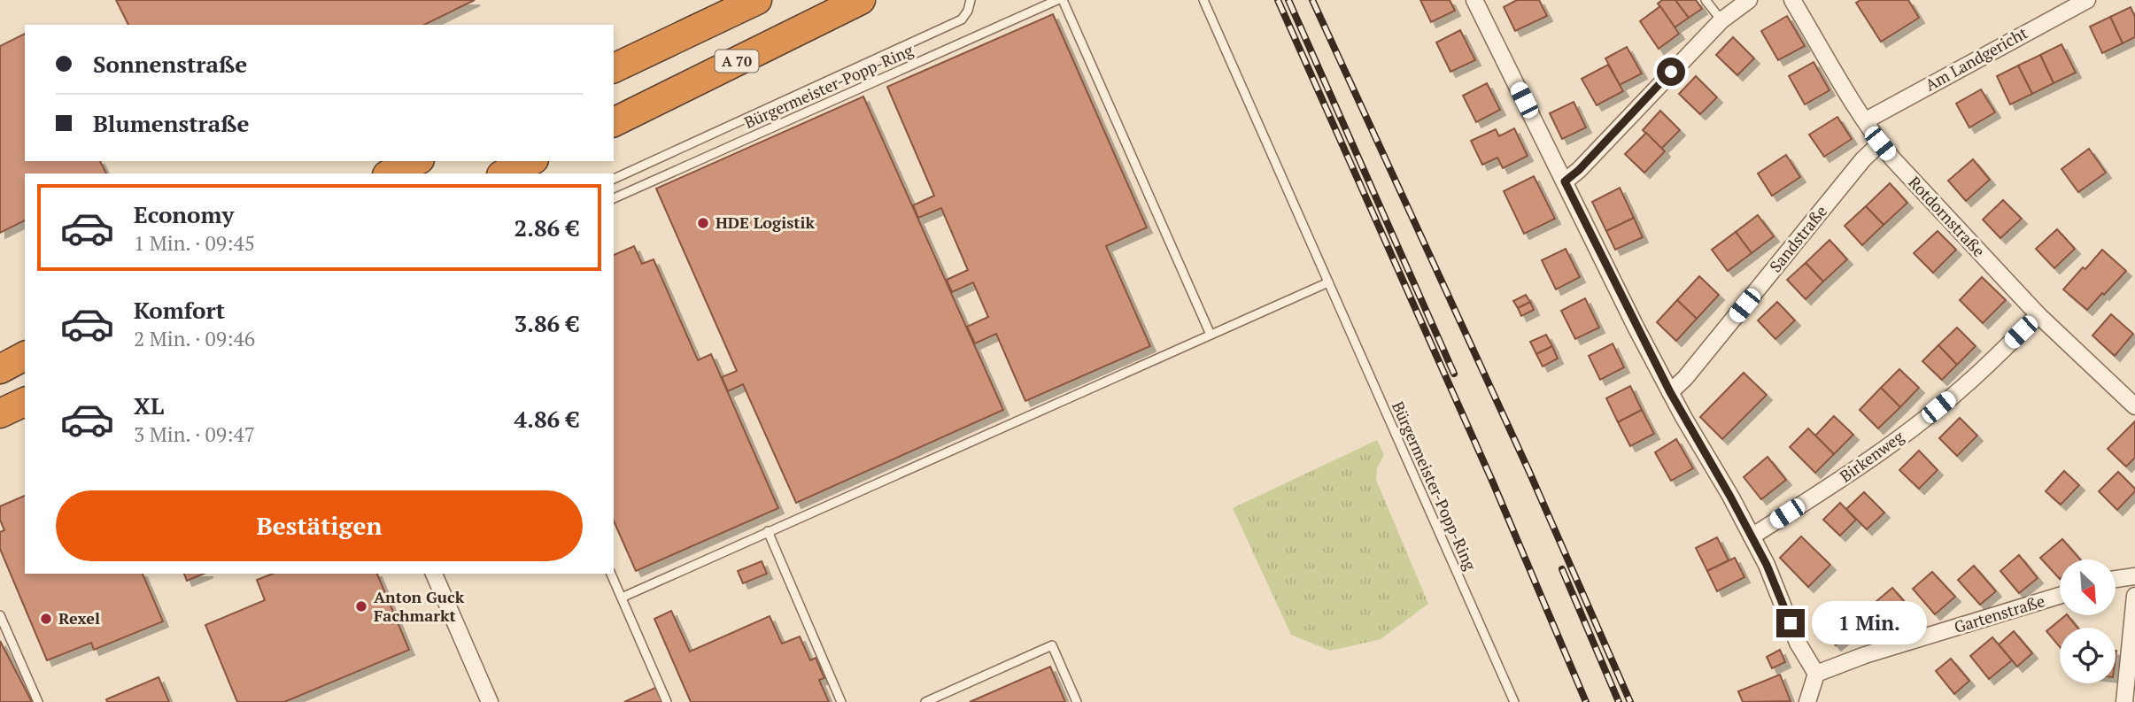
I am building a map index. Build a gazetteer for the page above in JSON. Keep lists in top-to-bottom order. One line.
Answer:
{"streets":{"highway":["A 70"],"street":["Am Landgericht","Rotdornstraße","Sandstraße","Birkenweg","Gartenstraße"],"lane":["Bürgermeister-Popp-Ring"]},"crossings":[["Am Landgericht","Rotdornstraße"],["Rotdornstraße","Sandstraße"],["Rotdornstraße","Birkenweg"]],"places":["HDE Logistik","Anton Guck Fachmarkt","Rexel"],"north":"bottom right","page":{"banner":["Sonnenstraße","Blumenstraße"],"list":[{"name":"Economy","note":"1 Min. · 09:45","value":"2.86 €"},{"name":"Komfort","note":"2 Min. · 09:46","value":"3.86 €"},{"name":"XL","note":"3 Min. · 09:47","value":"4.86 €"}],"buttons":"Bestätigen","bubble":"1 Min."}}
